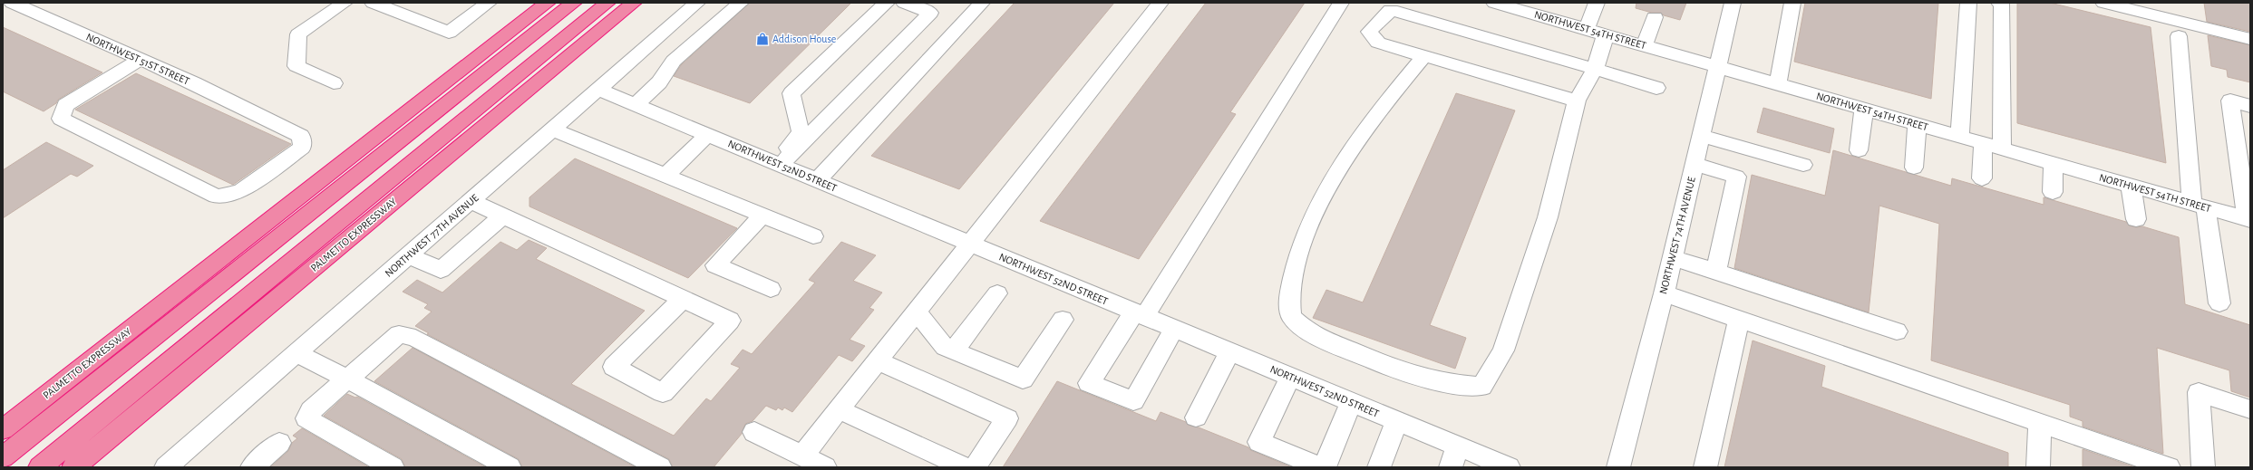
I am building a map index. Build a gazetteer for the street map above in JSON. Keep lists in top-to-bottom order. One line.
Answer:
{"streets":{"highway":["PALMETTO EXPRESSWAY"],"street":["NORTHWEST 54TH STREET","NORTHWEST 51ST STREET","NORTHWEST 52ND STREET","NORTHWEST 77TH AVENUE","NORTHWEST 74TH AVENUE"]},"crossings":[["NORTHWEST 54TH STREET","NORTHWEST 74TH AVENUE"],["NORTHWEST 52ND STREET","NORTHWEST 77TH AVENUE"]],"places":{"shop":["Addison House"]}}
